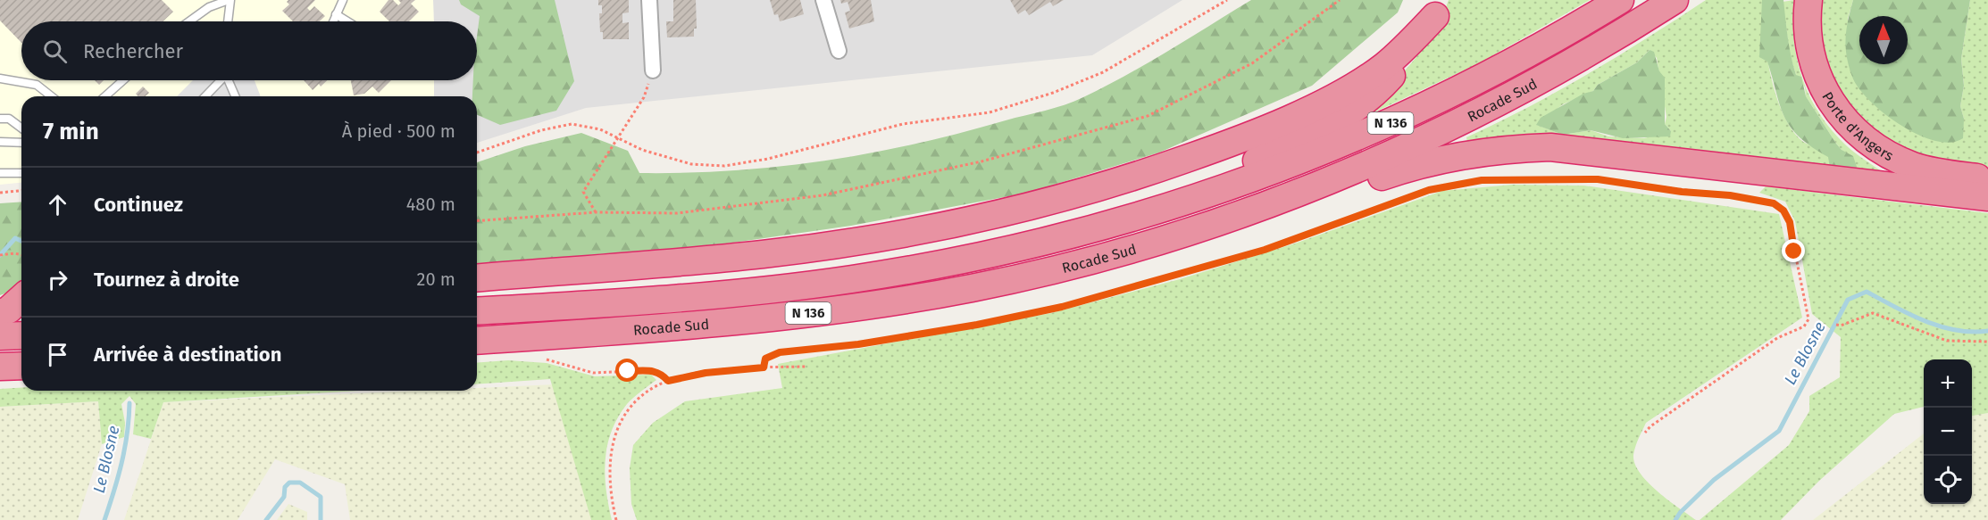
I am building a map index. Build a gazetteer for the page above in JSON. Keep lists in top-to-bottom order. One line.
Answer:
{"streets":{"highway":["Rocade Sud","N 136","Porte d'Angers"]},"water":["Le Blosne"],"north":"top","page":{"search":"Rechercher","heading":["7 min","À pied · 500 m"],"list":[["Continuez","480 m"],["Tournez à droite","20 m"],"Arrivée à destination"],"map_buttons":["+","−"]}}
